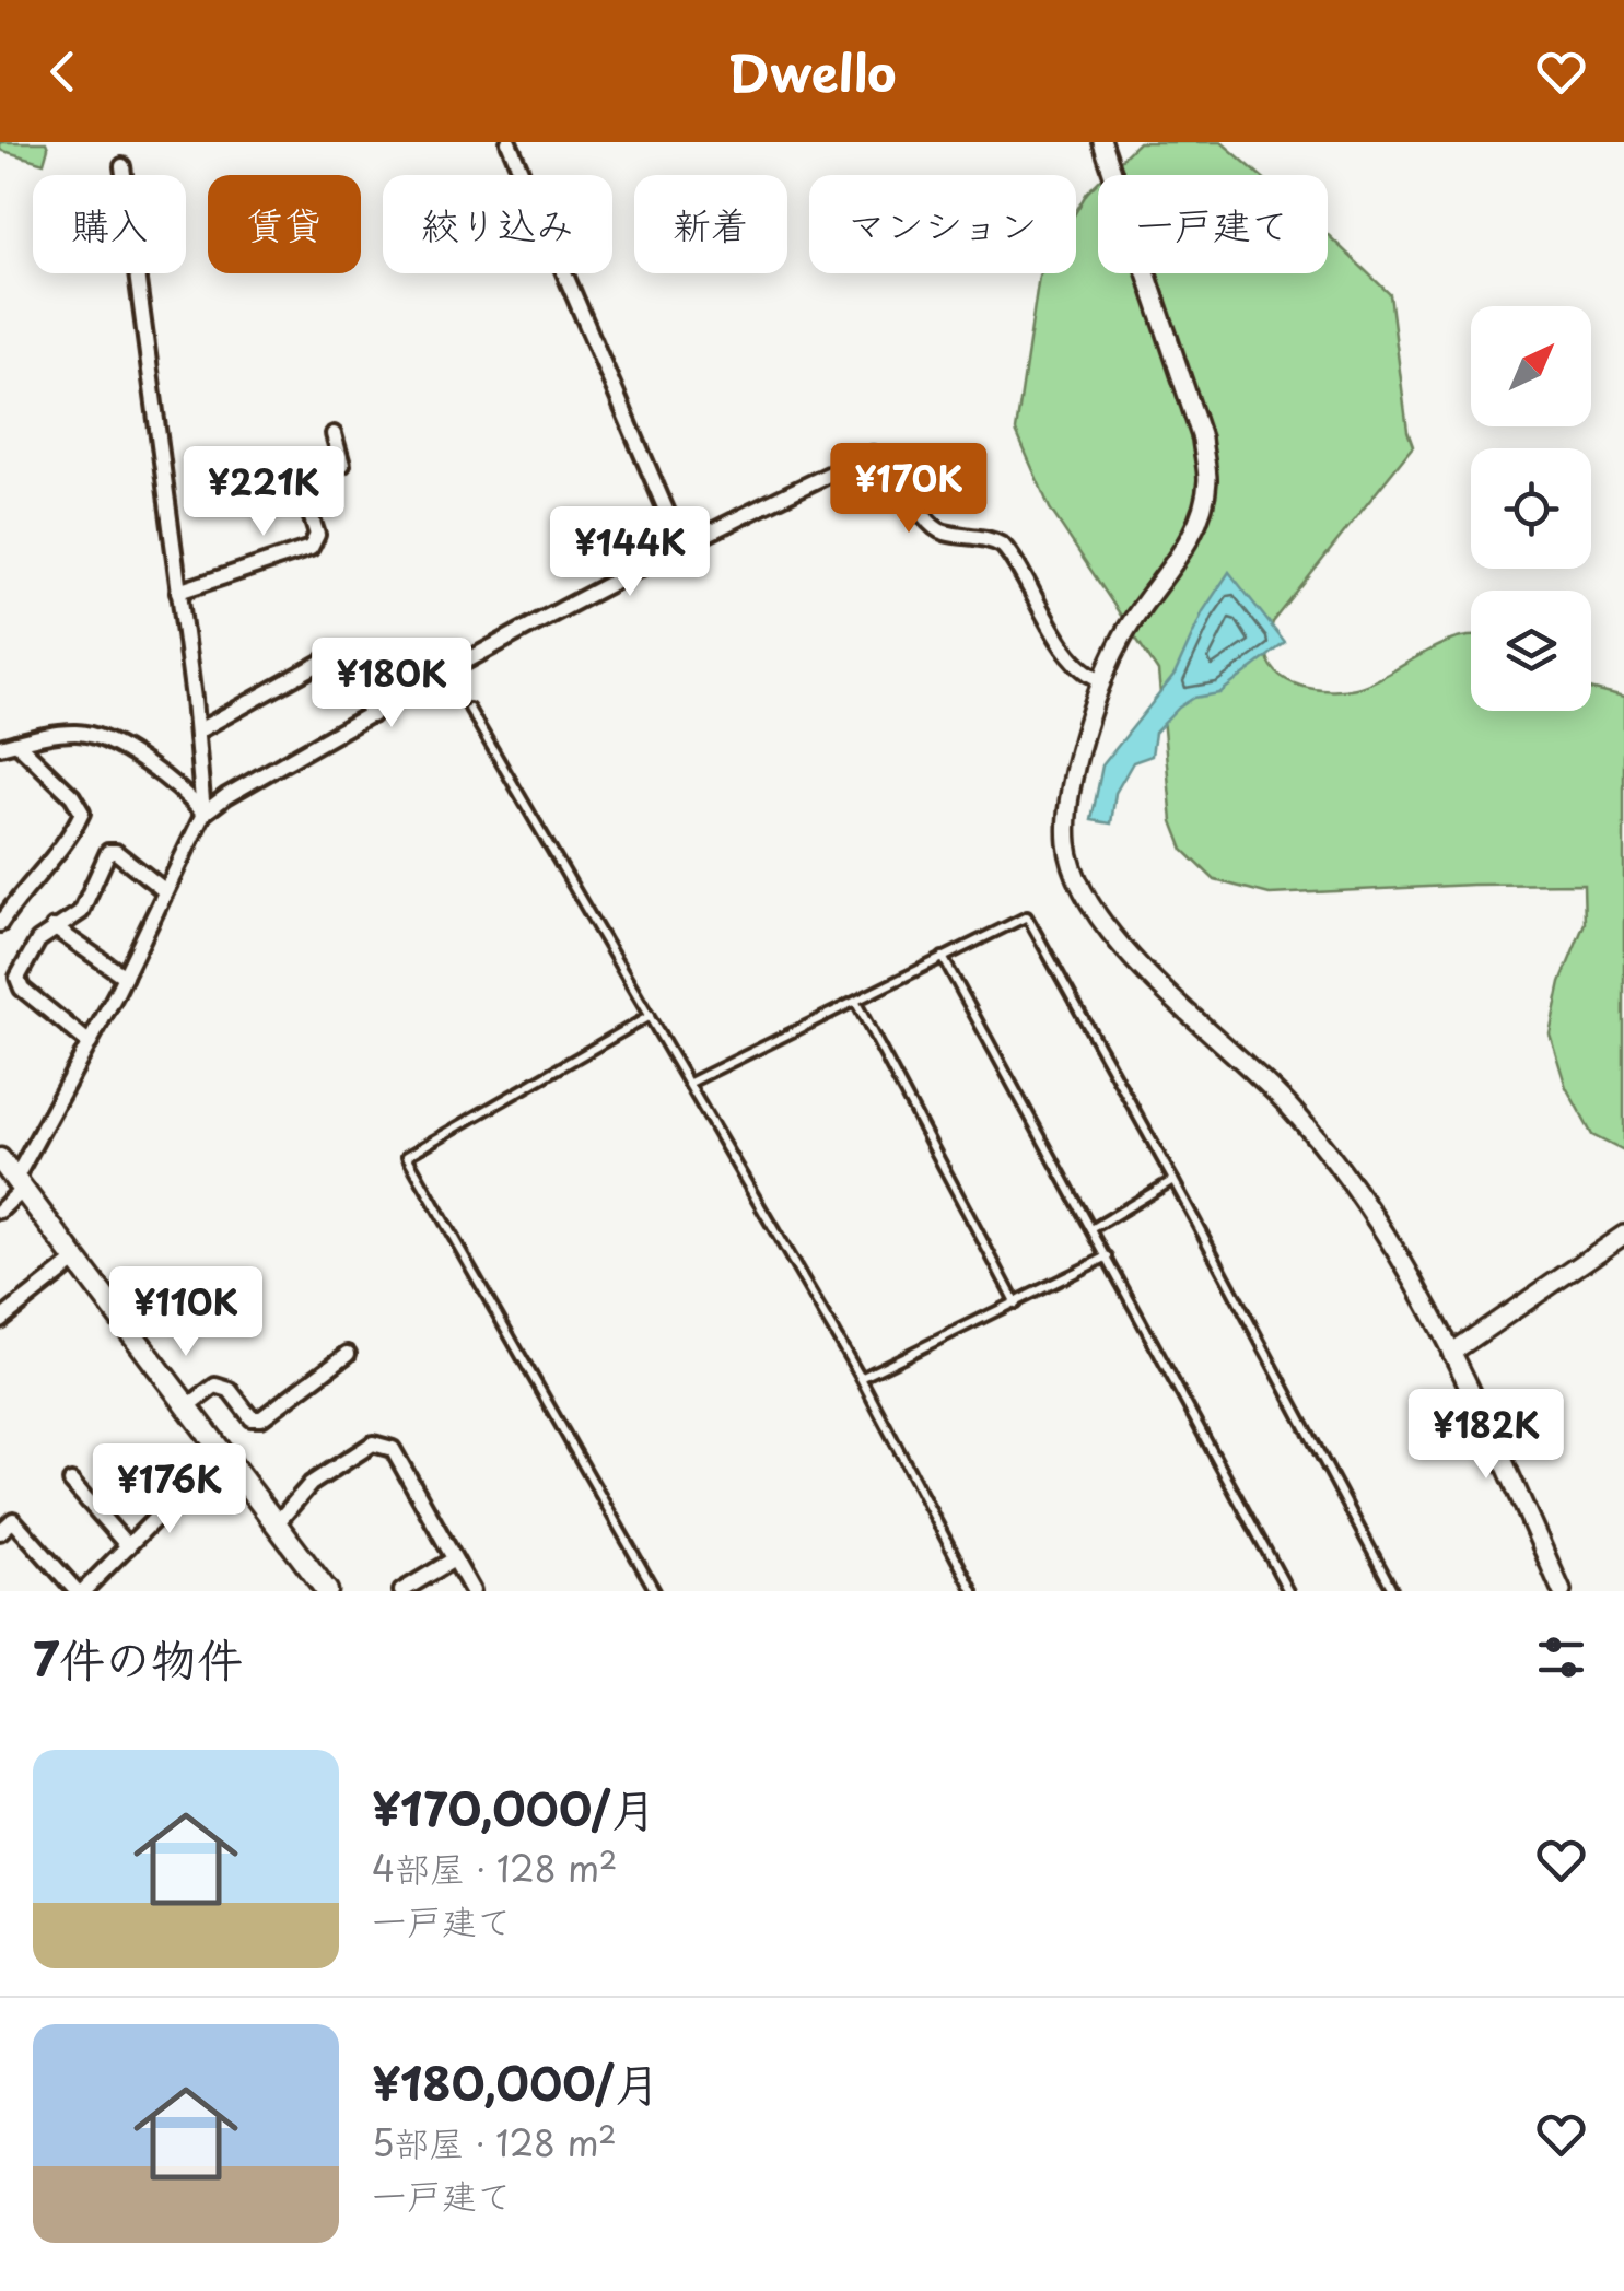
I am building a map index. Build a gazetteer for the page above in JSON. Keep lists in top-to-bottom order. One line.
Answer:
{"north":"top right","page":{"header":"Dwello","chip":["購入","賃貸","絞り込み","新着","マンション","一戸建て"],"price":["¥170K","¥221K","¥144K","¥180K","¥110K","¥182K","¥176K"],"heading":"7件の物件","list":[{"name":"¥170,000/月","note":"4部屋 · 128 m² · 一戸建て"},{"name":"¥180,000/月","note":"5部屋 · 128 m² · 一戸建て"}]}}
